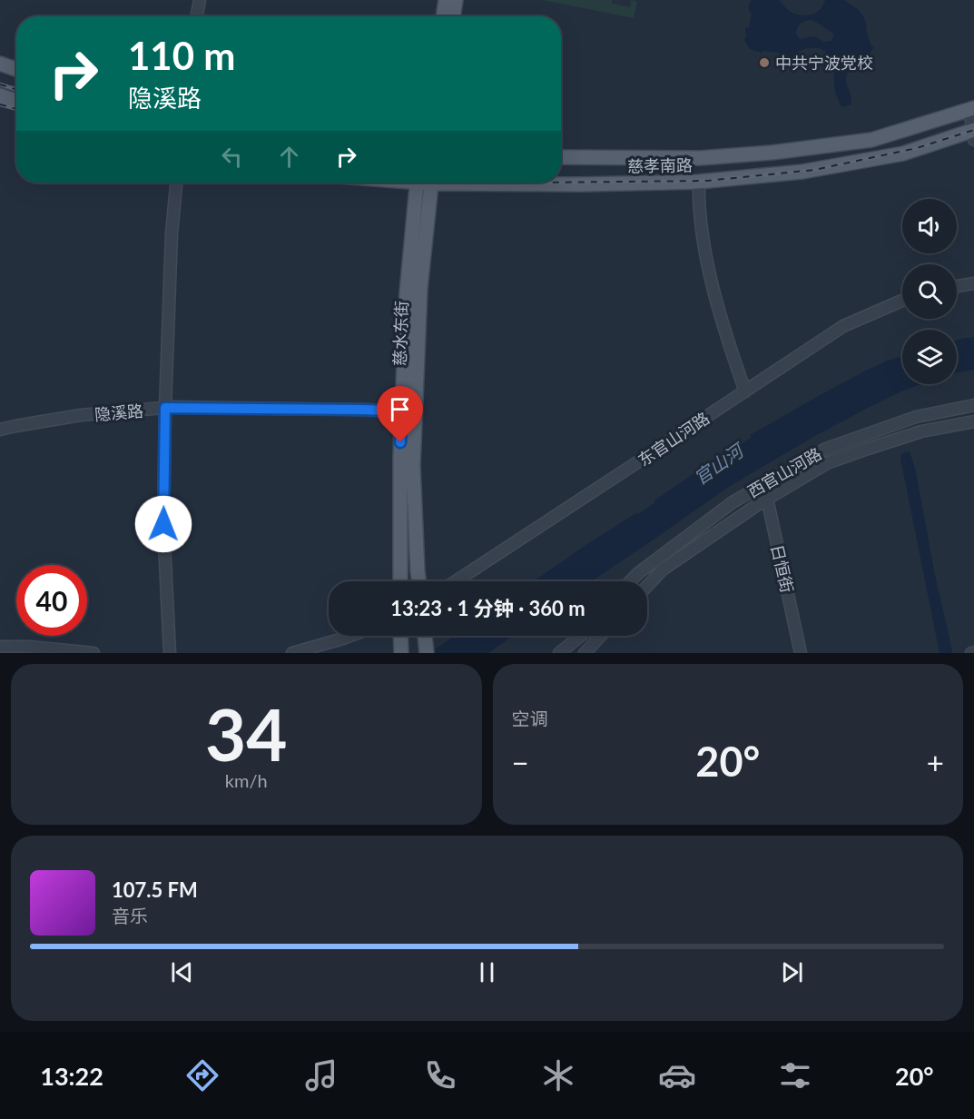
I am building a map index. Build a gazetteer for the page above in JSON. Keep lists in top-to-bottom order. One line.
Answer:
{"streets":{"main road":["慈孝南路","慈水东街"],"street":["隐溪路","东官山河路","西官山河路","日恒街"]},"crossings":[["慈水东街","隐溪路"],["西官山河路","日恒街"]],"water":["官山河"],"places":["中共宁波党校"],"page":{"turn":["110 m","隐溪路"],"limit":"40","trip":"13:23 · 1 分钟 · 360 m","tile":[["34","km/h"],"空调"],"heat":["−","20°","+"],"song":["107.5 FM","音乐"],"tabs":["13:22","20°"]}}
